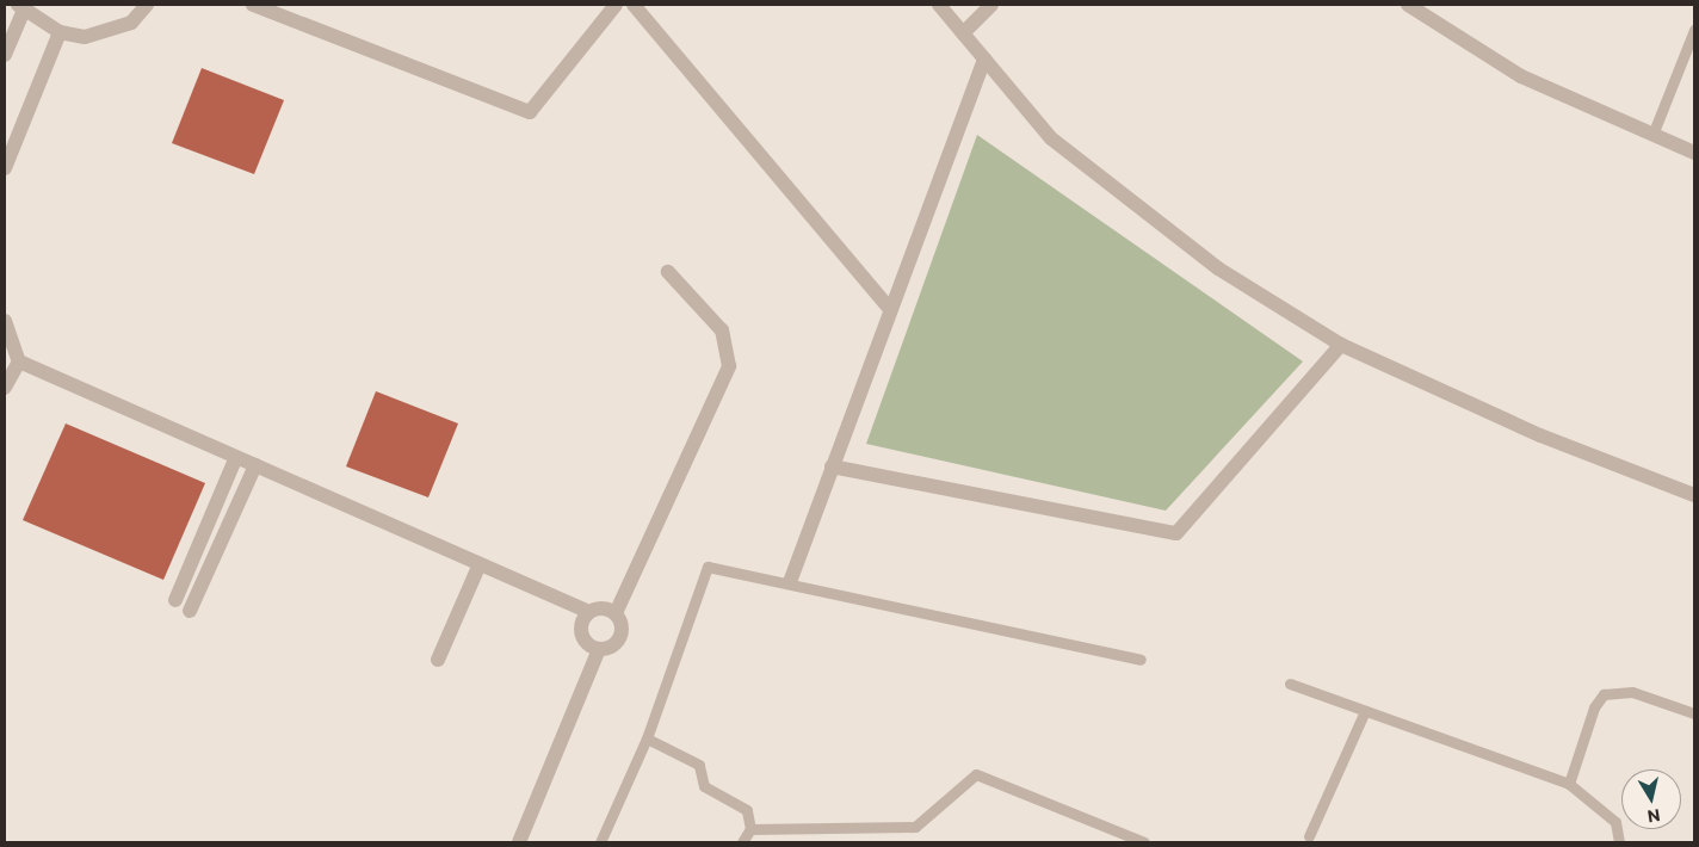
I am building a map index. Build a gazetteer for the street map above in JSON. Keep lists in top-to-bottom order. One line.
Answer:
{"north":"bottom"}
